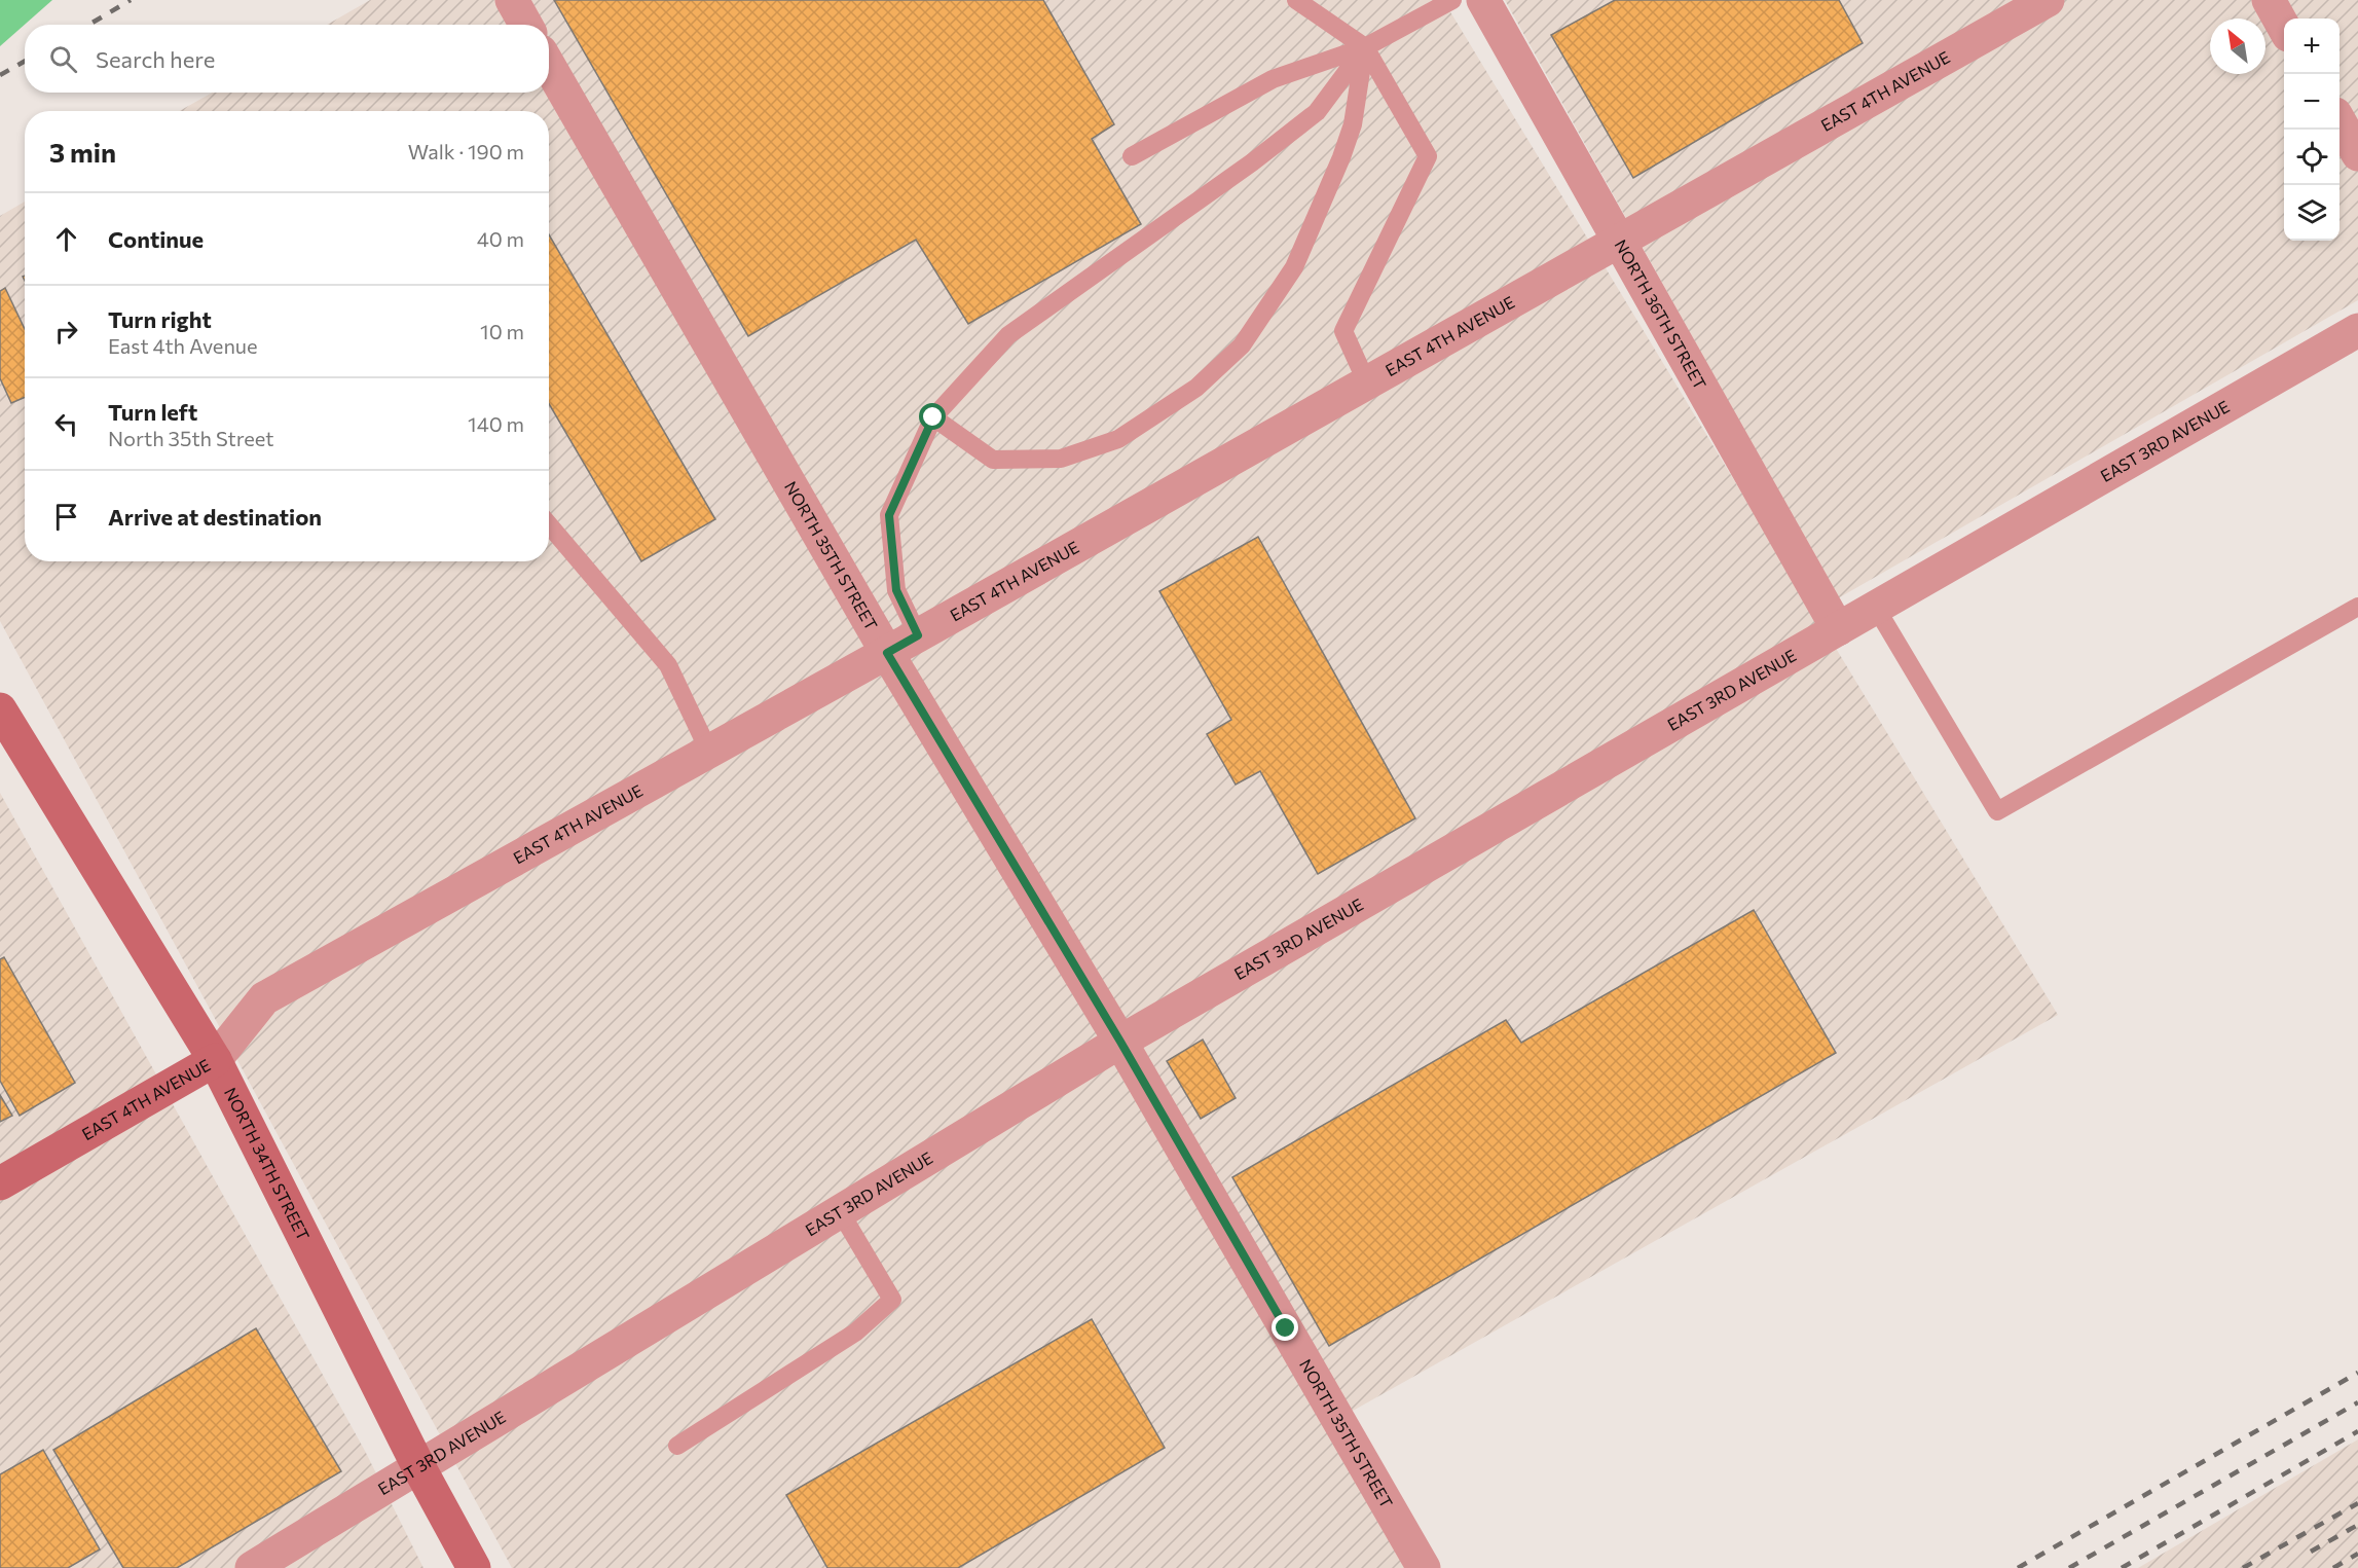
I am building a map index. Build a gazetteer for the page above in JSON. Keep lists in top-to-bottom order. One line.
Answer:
{"streets":{"street":["EAST 4TH AVENUE","NORTH 36TH STREET","EAST 3RD AVENUE","NORTH 35TH STREET","NORTH 34TH STREET"]},"crossings":[["EAST 4TH AVENUE","NORTH 36TH STREET"],["EAST 4TH AVENUE","NORTH 35TH STREET"],["EAST 4TH AVENUE","NORTH 34TH STREET"],["NORTH 36TH STREET","EAST 3RD AVENUE"],["EAST 3RD AVENUE","NORTH 35TH STREET"],["EAST 3RD AVENUE","NORTH 34TH STREET"]],"north":"top left","page":{"map_buttons":["+","−"],"search":"Search here","heading":["3 min","Walk · 190 m"],"list":[["Continue","40 m"],["Turn right","East 4th Avenue","10 m"],["Turn left","North 35th Street","140 m"],"Arrive at destination"]}}
